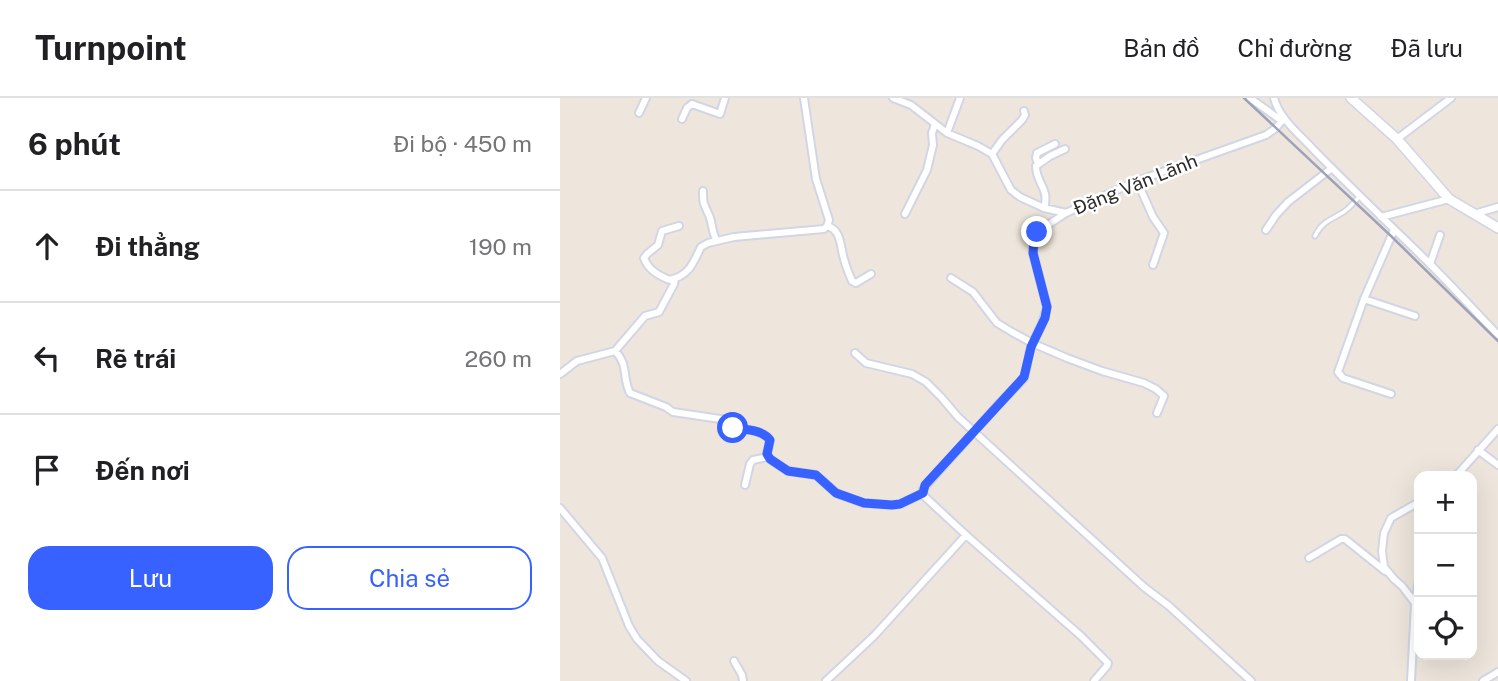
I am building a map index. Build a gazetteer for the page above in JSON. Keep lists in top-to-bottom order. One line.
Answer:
{"streets":{"street":["Đặng Văn Lãnh"]},"page":{"header":"Turnpoint","nav":["Bản đồ","Chỉ đường","Đã lưu"],"heading":["6 phút","Đi bộ · 450 m"],"list":[["Đi thẳng","190 m"],["Rẽ trái","260 m"],"Đến nơi"],"map_buttons":["+","−"],"buttons":["Lưu","Chia sẻ"]}}
